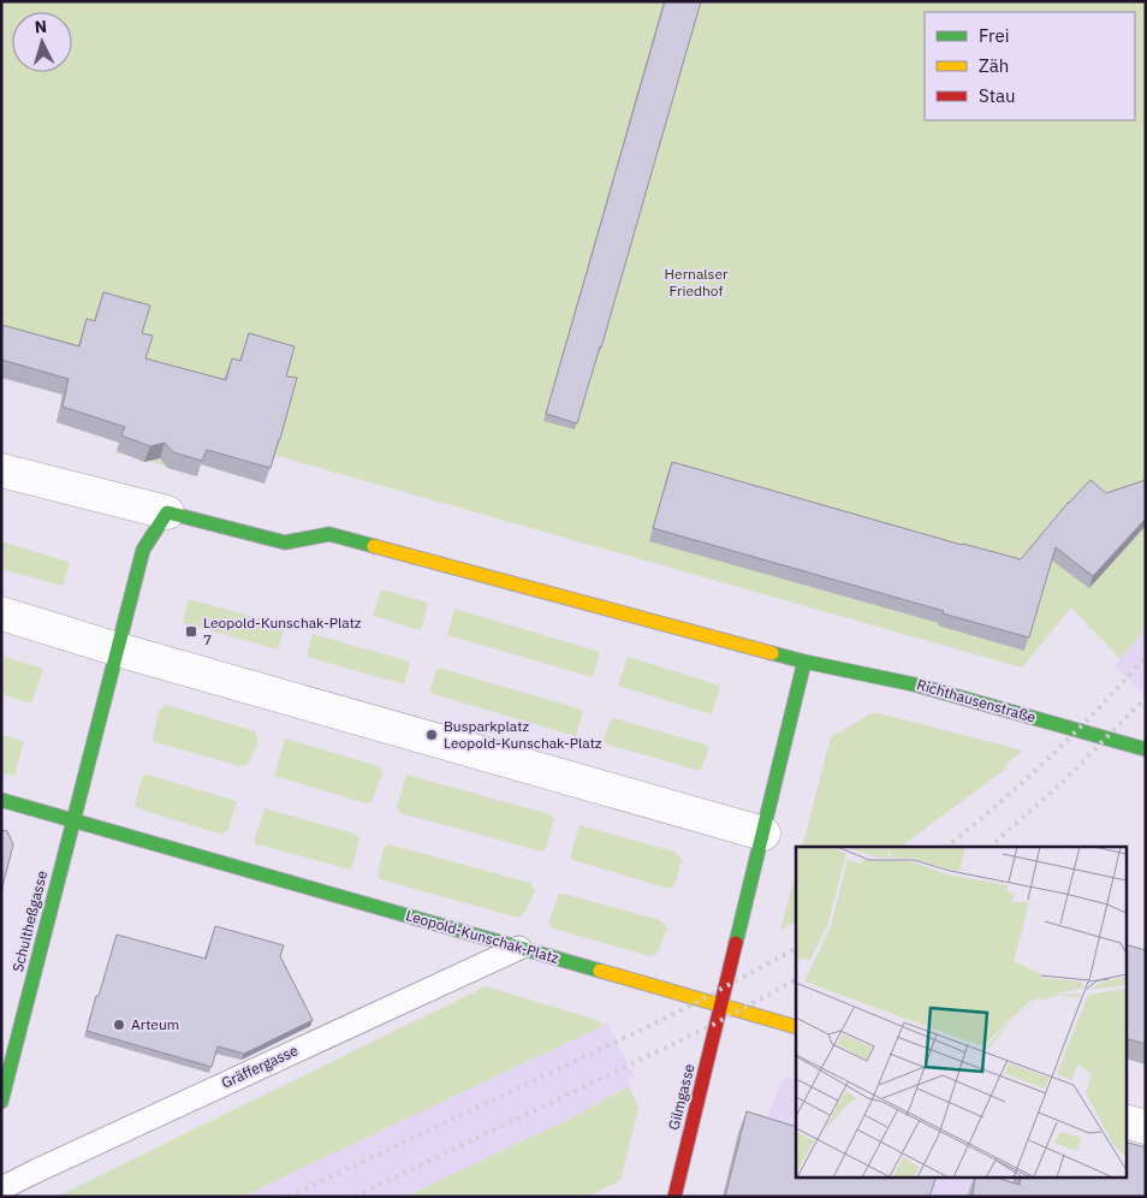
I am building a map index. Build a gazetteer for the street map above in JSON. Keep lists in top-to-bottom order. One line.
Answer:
{"streets":{"street":["Richthausenstraße","Schultheßgasse","Leopold-Kunschak-Platz","Gilmgasse"],"lane":["Gräffergasse"]},"crossings":[["Schultheßgasse","Leopold-Kunschak-Platz"],["Leopold-Kunschak-Platz","Gräffergasse"],["Leopold-Kunschak-Platz","Gilmgasse"]],"parks":["Hernalser Friedhof"],"places":{"transit":["Leopold-Kunschak-Platz 7"],"other":["Busparkplatz Leopold-Kunschak-Platz","Arteum"]},"legend":["Frei","Zäh","Stau"],"north":"top"}
